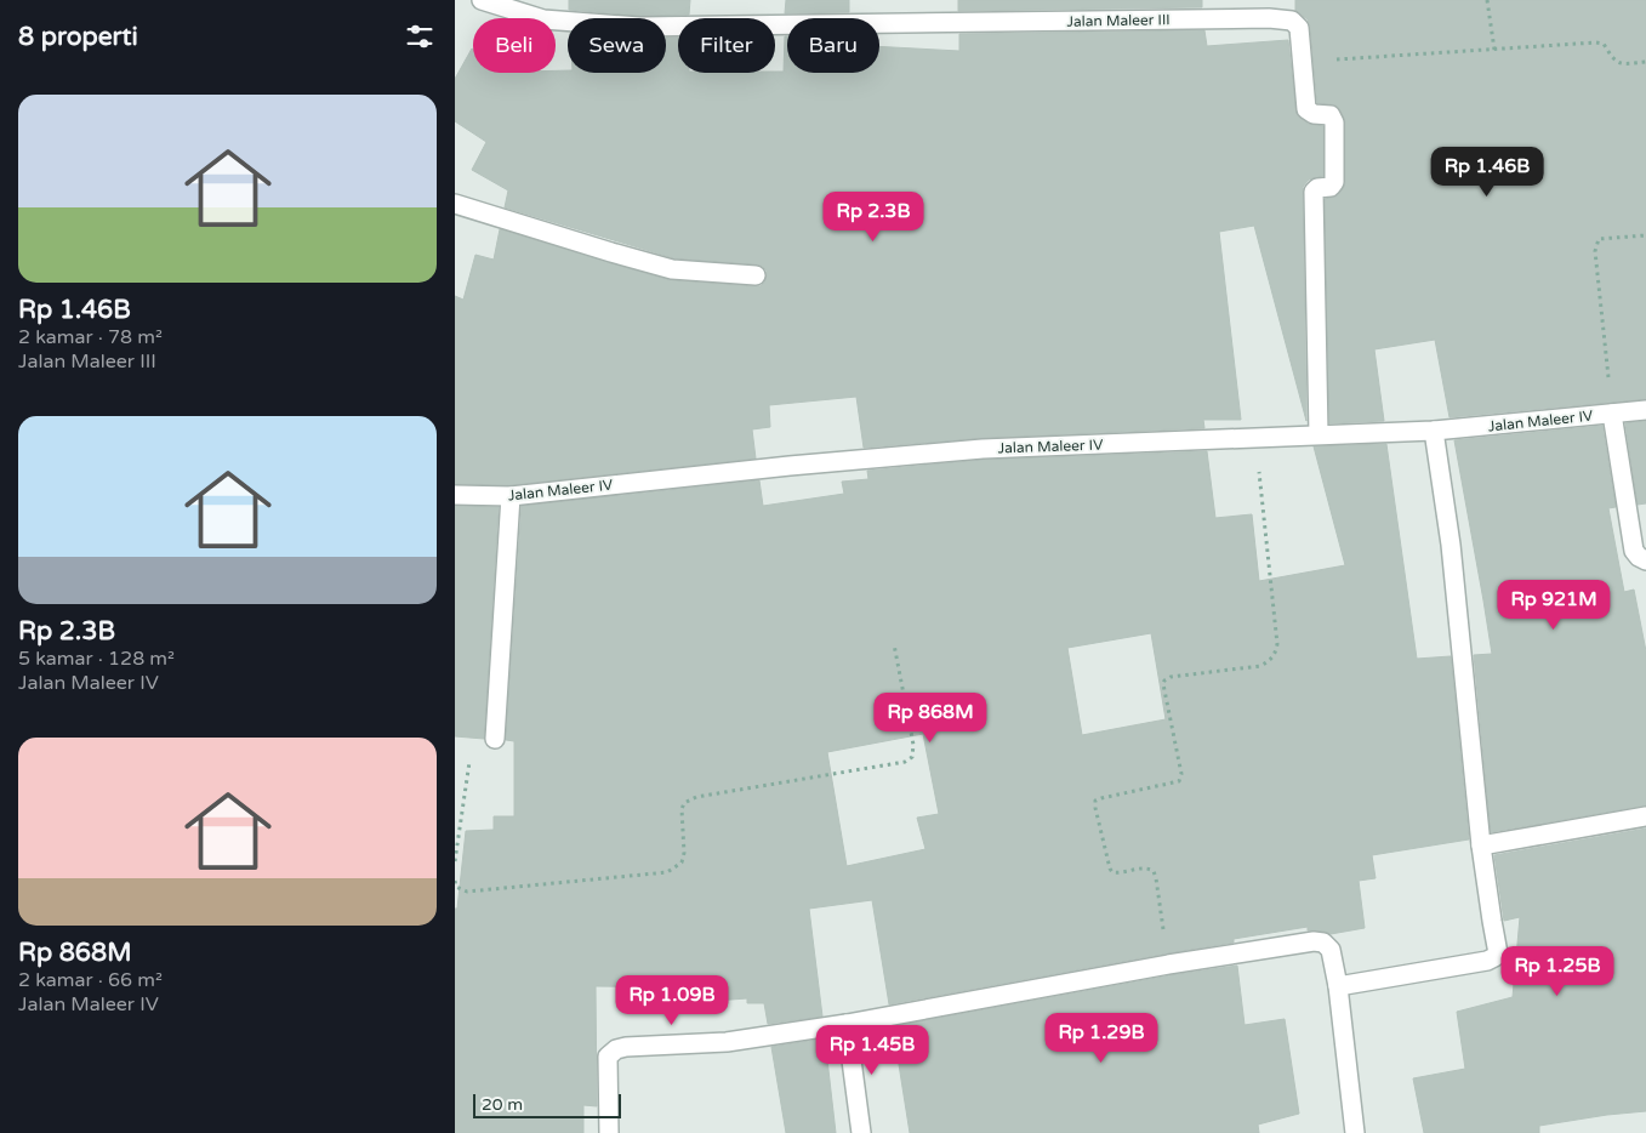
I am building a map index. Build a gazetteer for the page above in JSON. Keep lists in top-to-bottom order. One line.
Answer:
{"streets":{"street":["Jalan Maleer III","Jalan Maleer IV"]},"crossings":[["Jalan Maleer III","Jalan Maleer IV"]],"scale_bar":"20 m","page":{"heading":"8 properti","chip":["Beli","Sewa","Filter","Baru"],"list":[{"name":"Rp 1.46B","note":"2 kamar · 78 m² · Jalan Maleer III"},{"name":"Rp 2.3B","note":"5 kamar · 128 m² · Jalan Maleer IV"},{"name":"Rp 868M","note":"2 kamar · 66 m² · Jalan Maleer IV"}],"price":["Rp 1.46B","Rp 2.3B","Rp 921M","Rp 868M","Rp 1.25B","Rp 1.09B","Rp 1.29B","Rp 1.45B"],"scale":"20 m"}}
